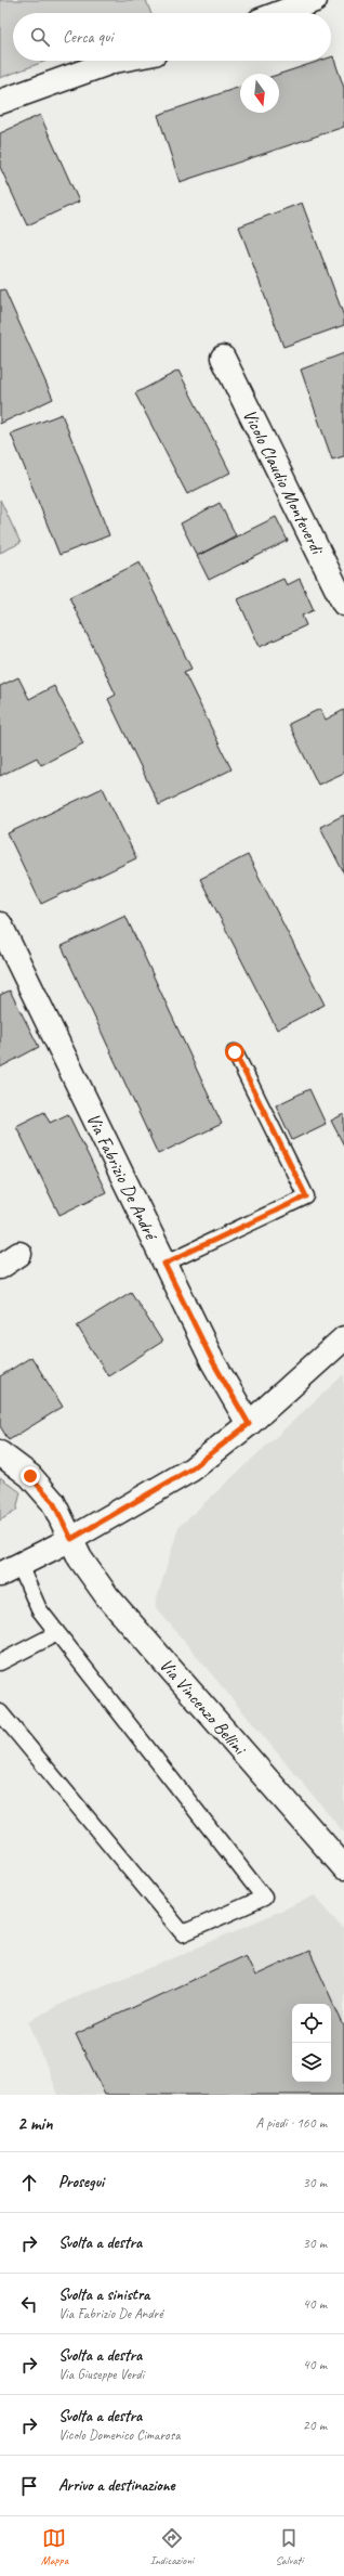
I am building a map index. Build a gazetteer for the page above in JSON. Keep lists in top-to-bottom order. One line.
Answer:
{"streets":{"street":["Vicolo Claudio Monteverdi","Via Fabrizio De André","Via Vincenzo Bellini"]},"north":"bottom","page":{"search":"Cerca qui","heading":["2 min","A piedi · 160 m"],"list":[["Prosegui","30 m"],["Svolta a destra","30 m"],["Svolta a sinistra","Via Fabrizio De André","40 m"],["Svolta a destra","Via Giuseppe Verdi","40 m"],["Svolta a destra","Vicolo Domenico Cimarosa","20 m"],"Arrivo a destinazione"],"nav":["Mappa","Indicazioni","Salvati"]}}
